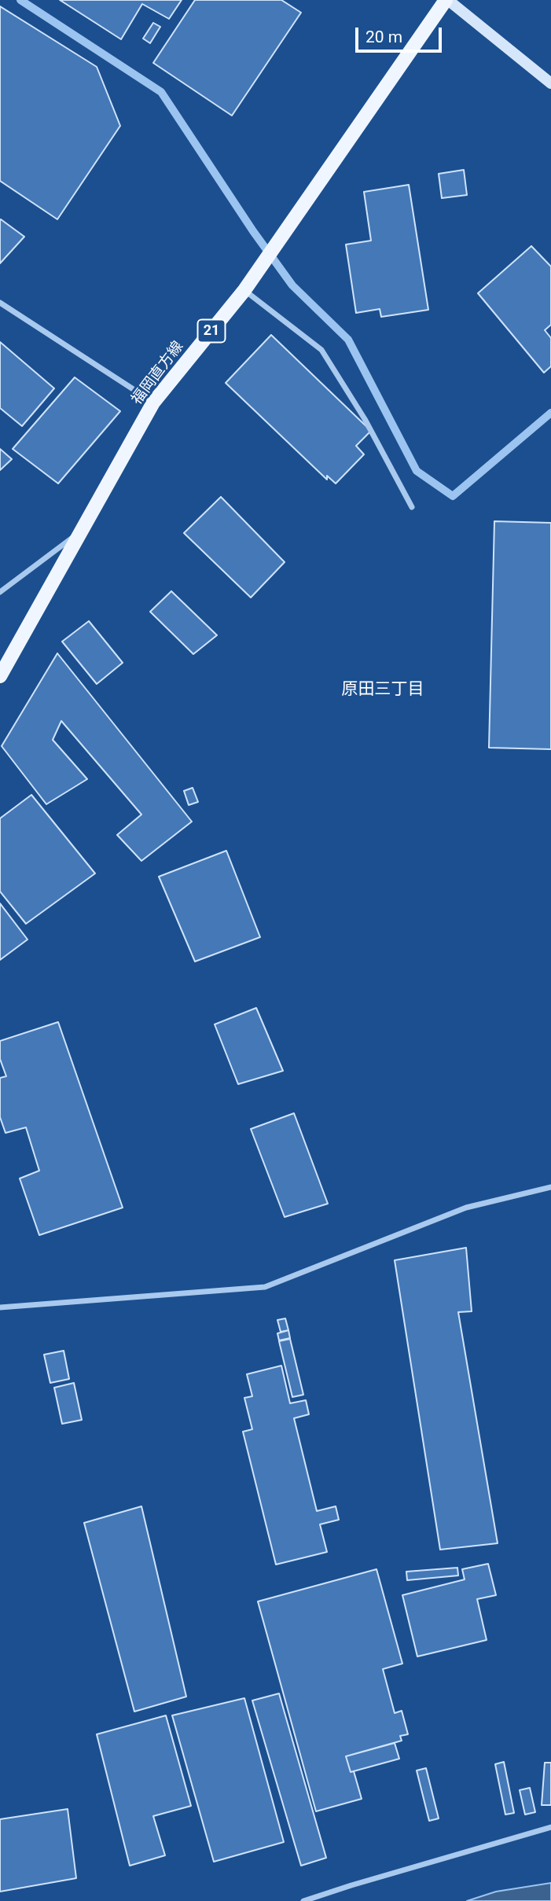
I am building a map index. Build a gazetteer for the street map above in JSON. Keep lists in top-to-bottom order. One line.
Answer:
{"streets":{"main road":["21","福岡直方線"]},"districts":["原田三丁目"],"scale_bar":"20 m"}
